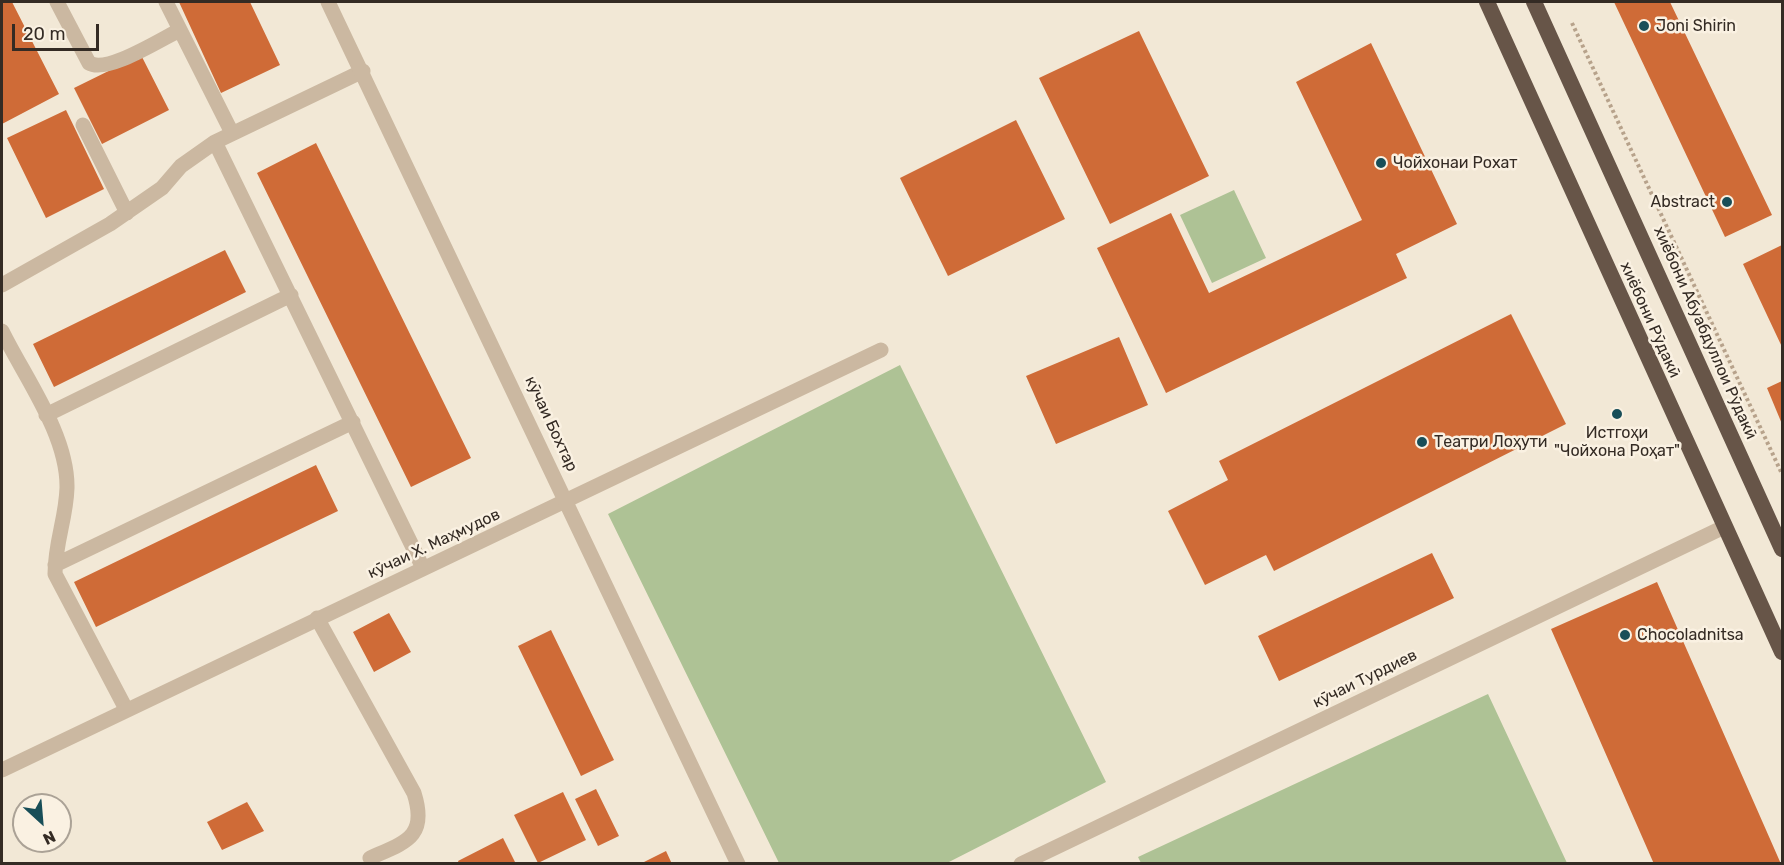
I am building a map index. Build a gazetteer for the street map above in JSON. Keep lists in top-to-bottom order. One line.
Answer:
{"streets":{"highway":["хиёбони Рӯдакӣ","хиёбони Абуабдуллои Рӯдакӣ"],"street":["кӯчаи Бохтар","кӯчаи Х. Маҳмудов","кӯчаи Турдиев"]},"crossings":[["хиёбони Рӯдакӣ","кӯчаи Турдиев"],["кӯчаи Бохтар","кӯчаи Х. Маҳмудов"]],"places":["Joni Shirin","Чойхонаи Рохат","Abstract","Истгоҳи \"Чойхона Роҳат\"","Театри Лоҳути","Chocoladnitsa"],"scale_bar":"20 m","north":"bottom right"}
